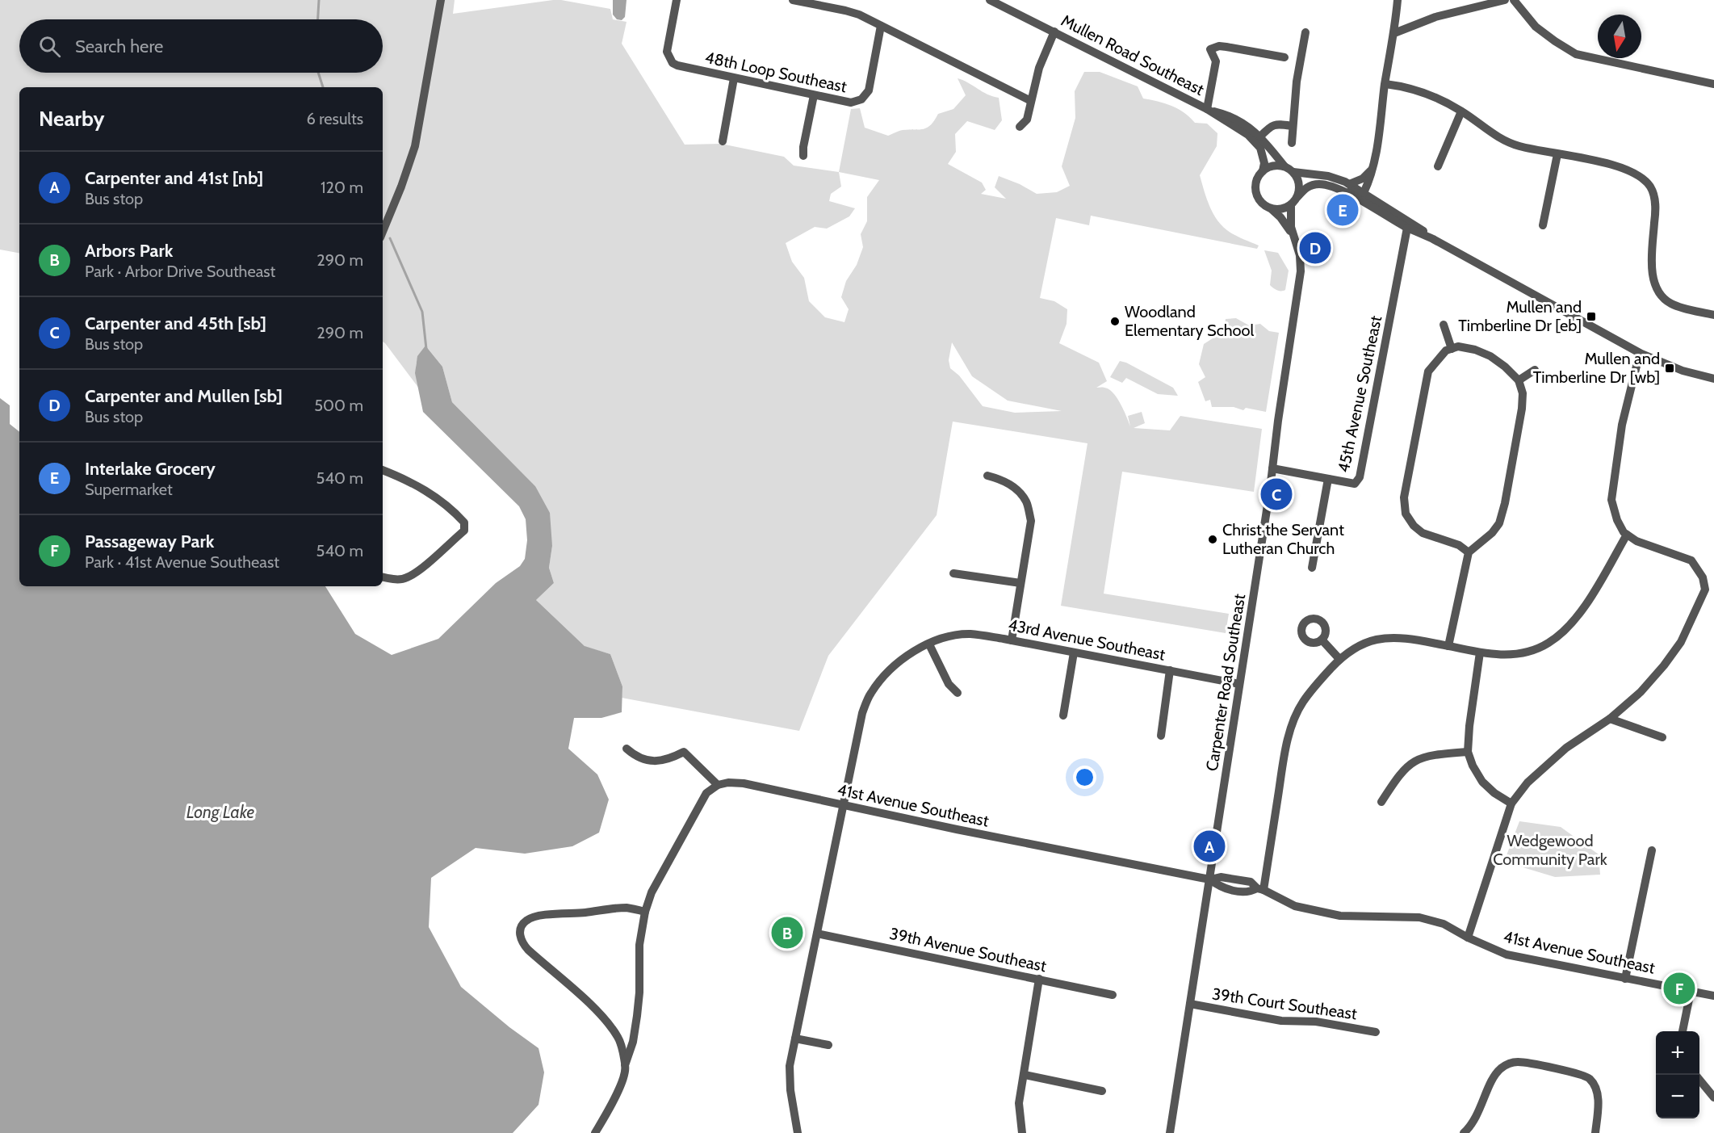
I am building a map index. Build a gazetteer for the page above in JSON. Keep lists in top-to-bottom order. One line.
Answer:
{"streets":{"street":["Mullen Road Southeast","48th Loop Southeast","45th Avenue Southeast","43rd Avenue Southeast","Carpenter Road Southeast","41st Avenue Southeast","39th Avenue Southeast","39th Court Southeast"]},"crossings":[["Mullen Road Southeast","Carpenter Road Southeast"],["45th Avenue Southeast","Carpenter Road Southeast"],["43rd Avenue Southeast","Carpenter Road Southeast"],["43rd Avenue Southeast","41st Avenue Southeast"],["43rd Avenue Southeast","39th Avenue Southeast"],["Carpenter Road Southeast","41st Avenue Southeast"],["Carpenter Road Southeast","39th Court Southeast"]],"water":["Long Lake"],"parks":["Wedgewood Community Park"],"places":{"transit":["Mullen and Timberline Dr [eb]","Mullen and Timberline Dr [wb]"],"other":["Woodland Elementary School","Christ the Servant Lutheran Church"]},"north":"bottom","page":{"search":"Search here","heading":["Nearby","6 results"],"list":[{"mark":"A","name":"Carpenter and 41st [nb]","note":"Bus stop","value":"120 m"},{"mark":"B","name":"Arbors Park","note":"Park · Arbor Drive Southeast","value":"290 m"},{"mark":"C","name":"Carpenter and 45th [sb]","note":"Bus stop","value":"290 m"},{"mark":"D","name":"Carpenter and Mullen [sb]","note":"Bus stop","value":"500 m"},{"mark":"E","name":"Interlake Grocery","note":"Supermarket","value":"540 m"},{"mark":"F","name":"Passageway Park","note":"Park · 41st Avenue Southeast","value":"540 m"}],"pins":["E","D","C","A","B","F"],"map_buttons":["+","−"]}}
